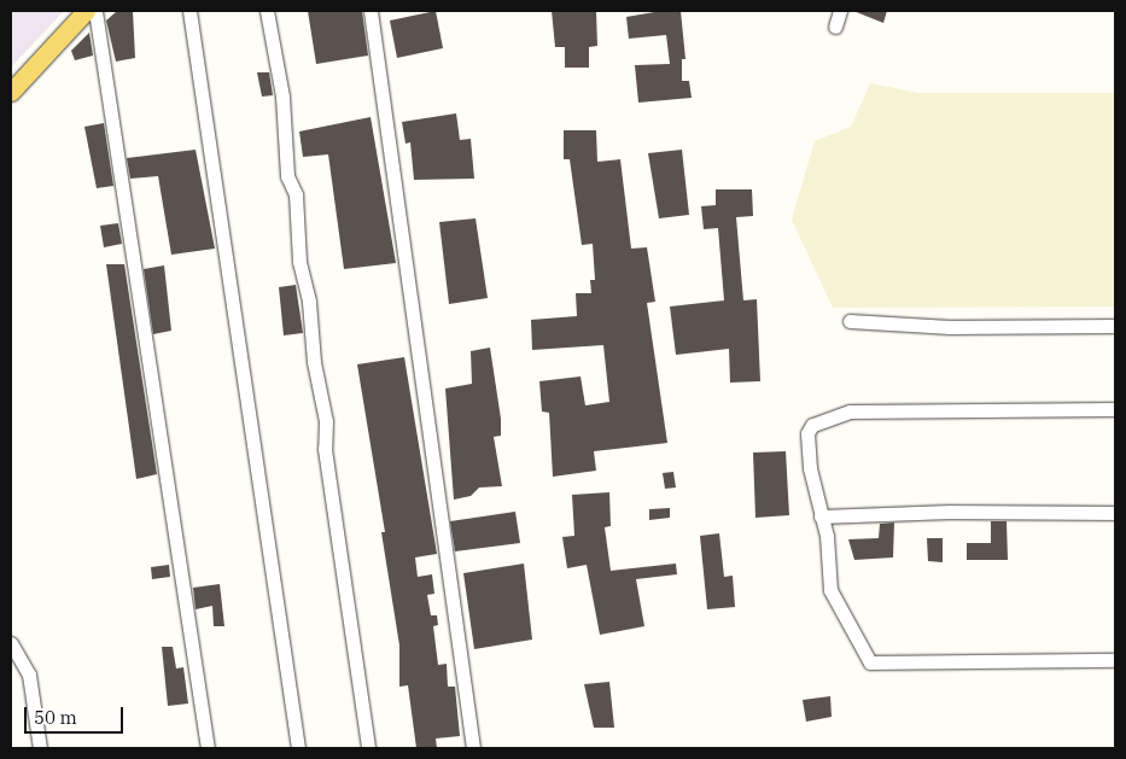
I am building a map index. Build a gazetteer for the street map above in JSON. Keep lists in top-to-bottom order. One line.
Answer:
{"scale_bar":"50 m"}
